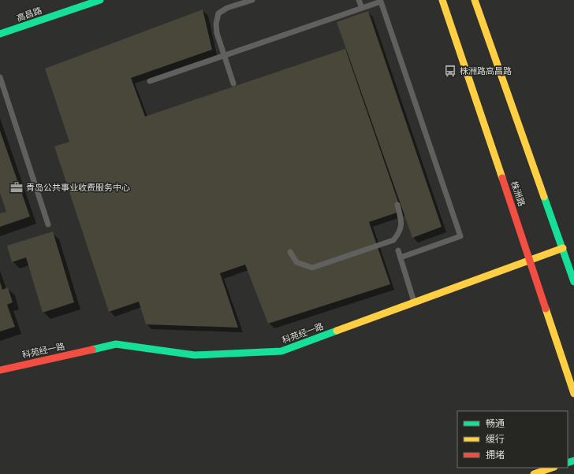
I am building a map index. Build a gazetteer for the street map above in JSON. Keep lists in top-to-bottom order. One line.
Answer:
{"streets":{"main road":["高昌路","株洲路","科苑经一路"]},"crossings":[["株洲路","科苑经一路"]],"places":{"bus stop":["株洲路高昌路"],"office":["青岛公共事业收费服务中心"]},"legend":["畅通","缓行","拥堵"]}
